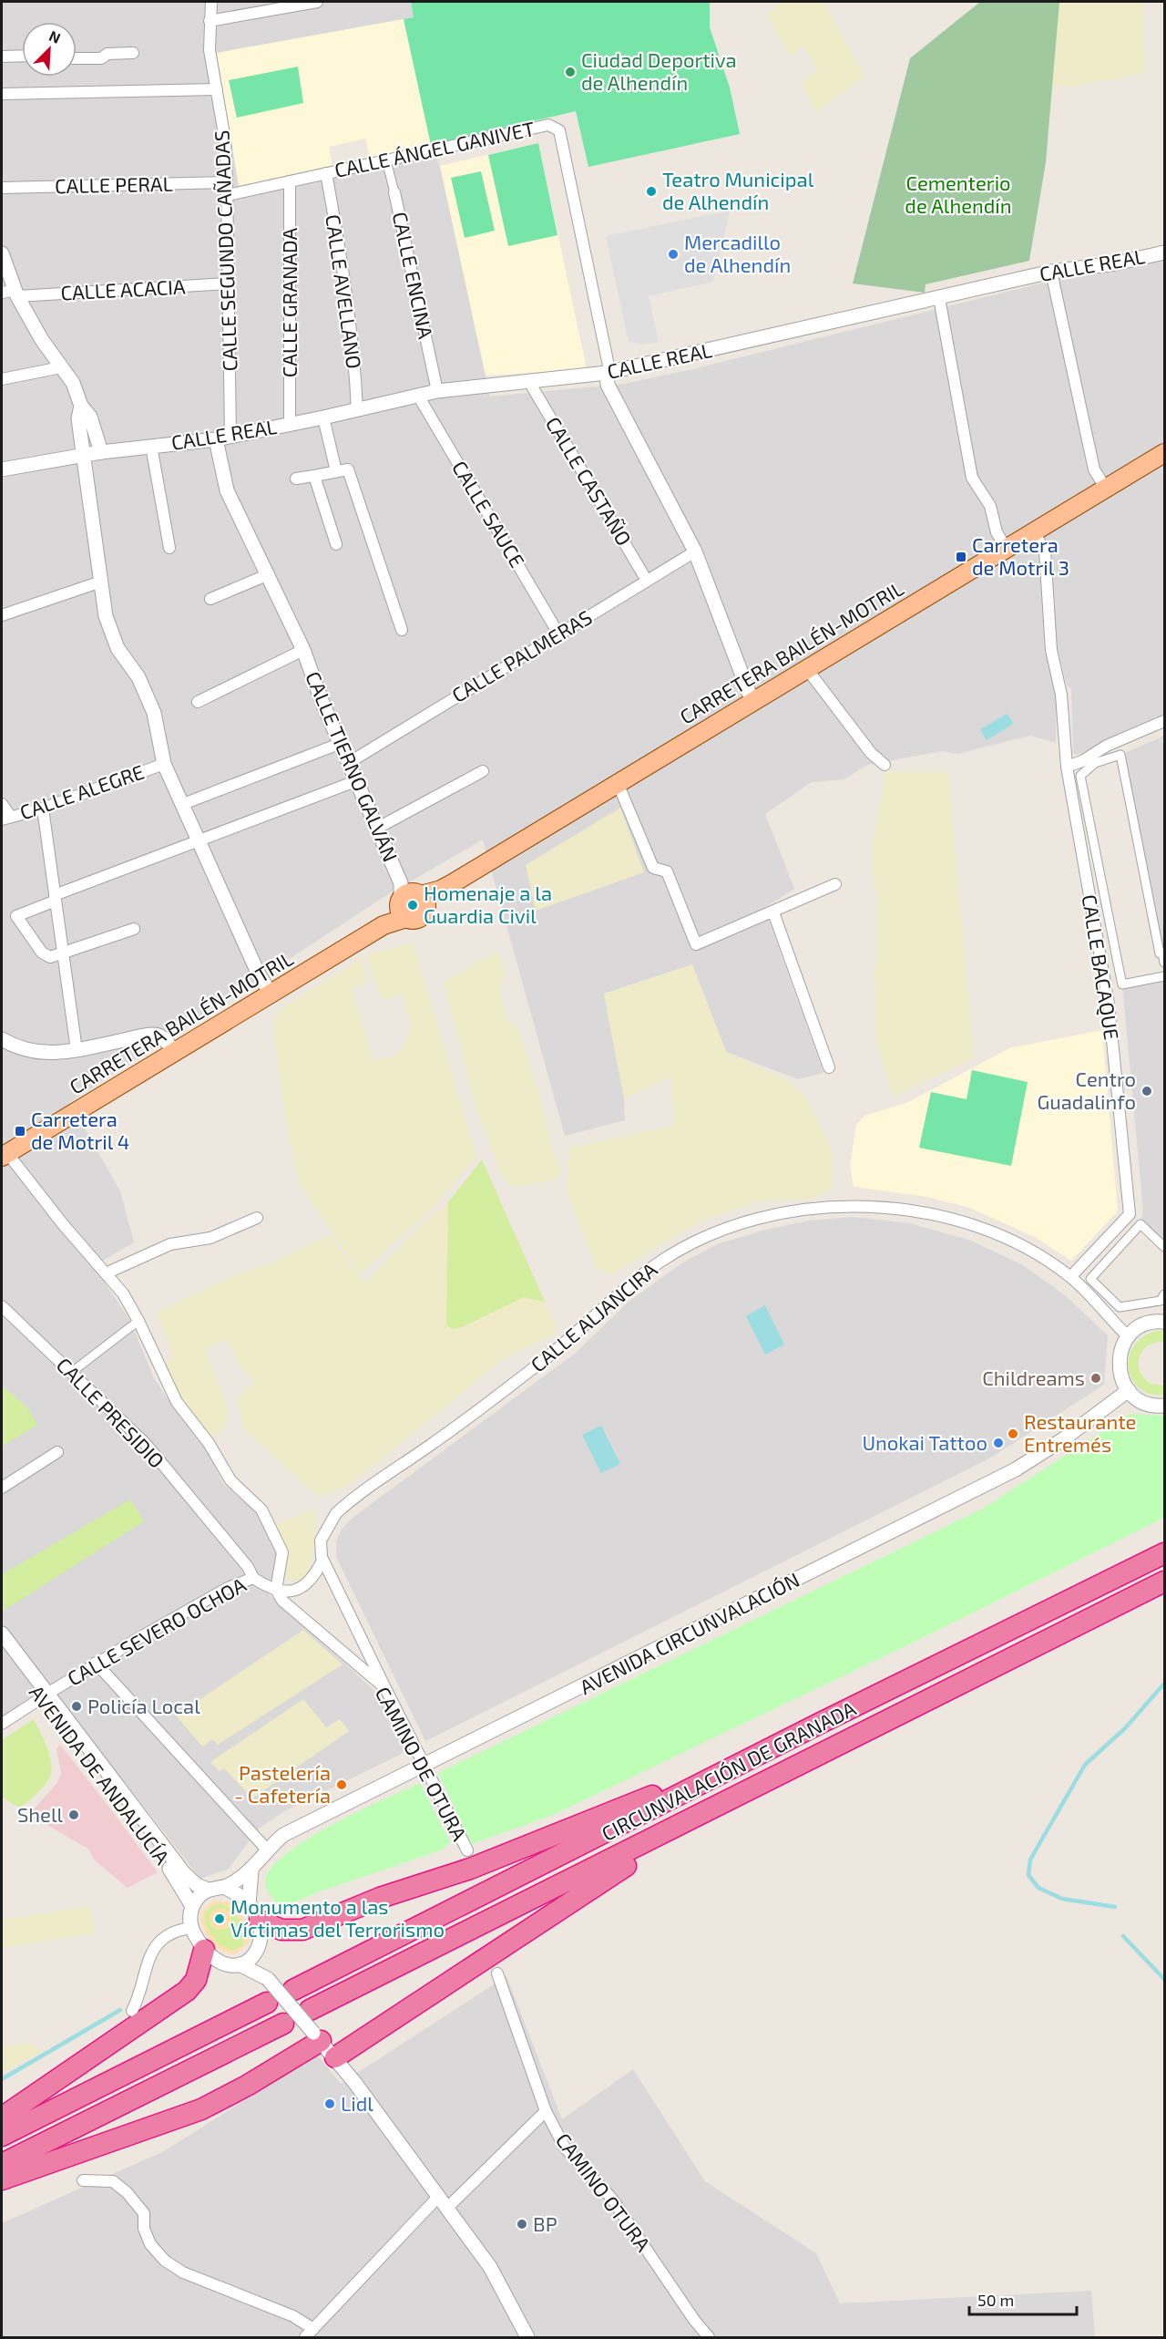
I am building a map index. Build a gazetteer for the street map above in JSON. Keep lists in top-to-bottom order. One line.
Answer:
{"streets":{"highway":["CIRCUNVALACIÓN DE GRANADA"],"main road":["CARRETERA BAILÉN-MOTRIL"],"street":["CALLE ÁNGEL GANIVET","CALLE PERAL","CALLE SEGUNDO CAÑADAS","CALLE REAL","CALLE ENCINA","CALLE ACACIA","CALLE AVELLANO","CALLE GRANADA","CALLE CASTAÑO","CALLE SAUCE","CALLE PALMERAS","CALLE TIERNO GALVÁN","CALLE ALEGRE","CALLE BACAQUE","CALLE ALJANCIRA","CALLE PRESIDIO","CALLE SEVERO OCHOA","AVENIDA CIRCUNVALACIÓN","CAMINO DE OTURA","AVENIDA DE ANDALUCÍA","CAMINO OTURA"]},"crossings":[["CALLE ÁNGEL GANIVET","CALLE SEGUNDO CAÑADAS"],["CALLE ÁNGEL GANIVET","CALLE REAL"],["CALLE ÁNGEL GANIVET","CALLE ENCINA"],["CALLE ÁNGEL GANIVET","CALLE AVELLANO"],["CALLE ÁNGEL GANIVET","CALLE GRANADA"],["CALLE PERAL","CALLE SEGUNDO CAÑADAS"],["CALLE SEGUNDO CAÑADAS","CALLE REAL"],["CALLE SEGUNDO CAÑADAS","CALLE ACACIA"],["CALLE REAL","CALLE ENCINA"],["CALLE REAL","CALLE AVELLANO"],["CALLE REAL","CALLE GRANADA"],["CALLE REAL","CALLE CASTAÑO"],["CALLE REAL","CALLE SAUCE"],["CALLE REAL","CALLE TIERNO GALVÁN"],["CALLE CASTAÑO","CALLE PALMERAS"],["CALLE SAUCE","CALLE PALMERAS"],["CARRETERA BAILÉN-MOTRIL","CALLE TIERNO GALVÁN"],["CARRETERA BAILÉN-MOTRIL","CALLE BACAQUE"],["CALLE PALMERAS","CALLE TIERNO GALVÁN"],["CALLE BACAQUE","CALLE ALJANCIRA"],["CALLE PRESIDIO","CALLE SEVERO OCHOA"],["CALLE SEVERO OCHOA","CAMINO DE OTURA"],["CALLE SEVERO OCHOA","AVENIDA DE ANDALUCÍA"],["AVENIDA CIRCUNVALACIÓN","CAMINO DE OTURA"],["AVENIDA CIRCUNVALACIÓN","AVENIDA DE ANDALUCÍA"]],"parks":["Cementerio de Alhendín"],"places":{"other":["Ciudad Deportiva de Alhendín","Teatro Municipal de Alhendín","Mercadillo de Alhendín","Homenaje a la Guardia Civil","Centro Guadalinfo","Childreams","Restaurante Entremés","Unokai Tattoo","Policía Local","Pastelería - Cafetería","Shell","Monumento a las Víctimas del Terrorismo","Lidl","BP"],"transit":["Carretera de Motril 3","Carretera de Motril 4"]},"scale_bar":"50 m","north":"top right"}
